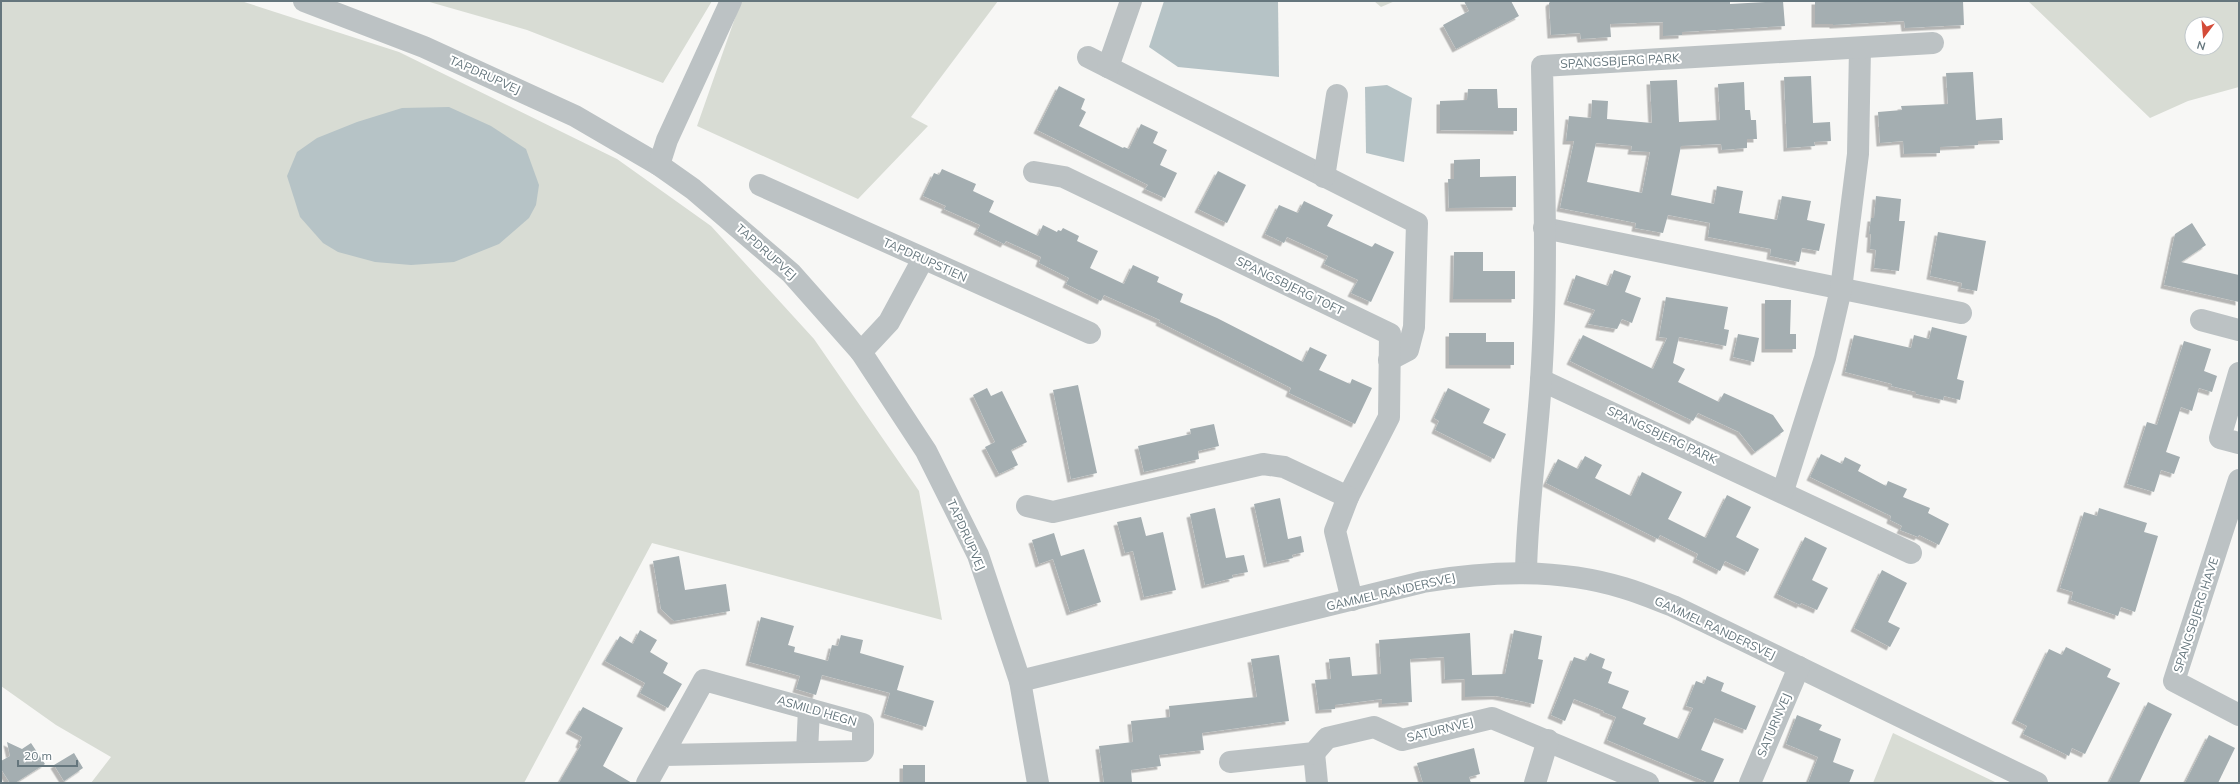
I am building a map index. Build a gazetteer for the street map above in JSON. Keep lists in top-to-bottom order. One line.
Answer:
{"streets":{"street":["SPANGSBJERG PARK","TAPDRUPVEJ","TAPDRUPSTIEN","SPANGSBJERG TOFT","GAMMEL RANDERSVEJ","SPANGSBJERG HAVE","ASMILD HEGN","SATURNVEJ"]},"crossings":[["SPANGSBJERG PARK","GAMMEL RANDERSVEJ"],["TAPDRUPVEJ","GAMMEL RANDERSVEJ"],["SPANGSBJERG TOFT","GAMMEL RANDERSVEJ"],["GAMMEL RANDERSVEJ","SATURNVEJ"]],"scale_bar":"20 m","north":"bottom"}
